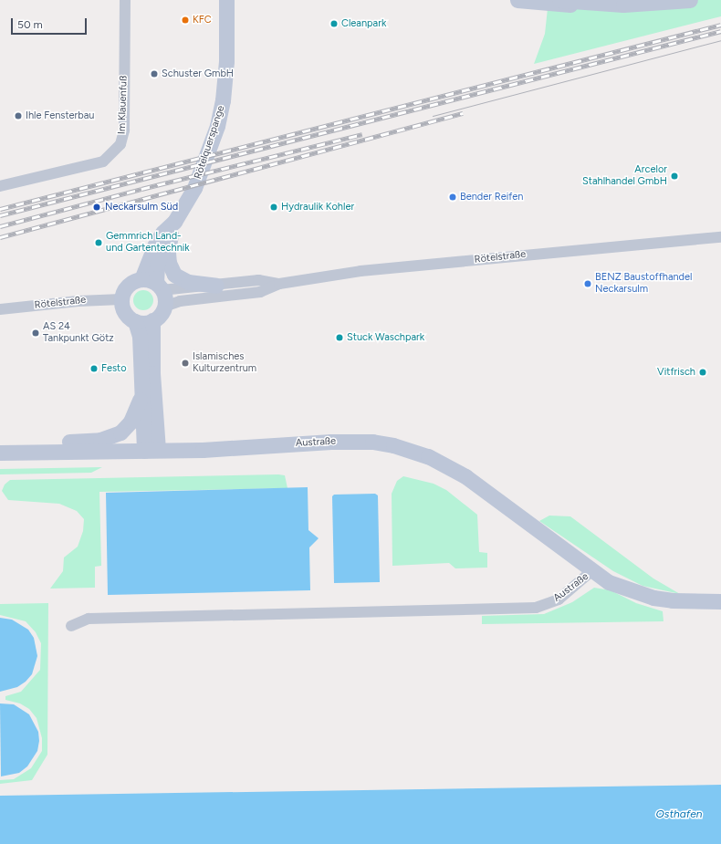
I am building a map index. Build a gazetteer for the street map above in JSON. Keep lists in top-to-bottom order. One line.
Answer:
{"streets":{"main road":["Rötelquerspange","Austraße"],"street":["Im Klauenfuß","Rötelstraße"]},"crossings":[["Rötelquerspange","Rötelstraße"]],"water":["Osthafen"],"places":["KFC","Cleanpark","Schuster GmbH","Ihle Fensterbau","Arcelor Stahlhandel GmbH","Bender Reifen","Neckarsulm Süd","Hydraulik Kohler","Gemmrich Land- und Gartentechnik","BENZ Baustoffhandel Neckarsulm","AS 24 Tankpunkt Götz","Stuck Waschpark","Islamisches Kulturzentrum","Festo","Vitfrisch"],"scale_bar":"50 m"}
